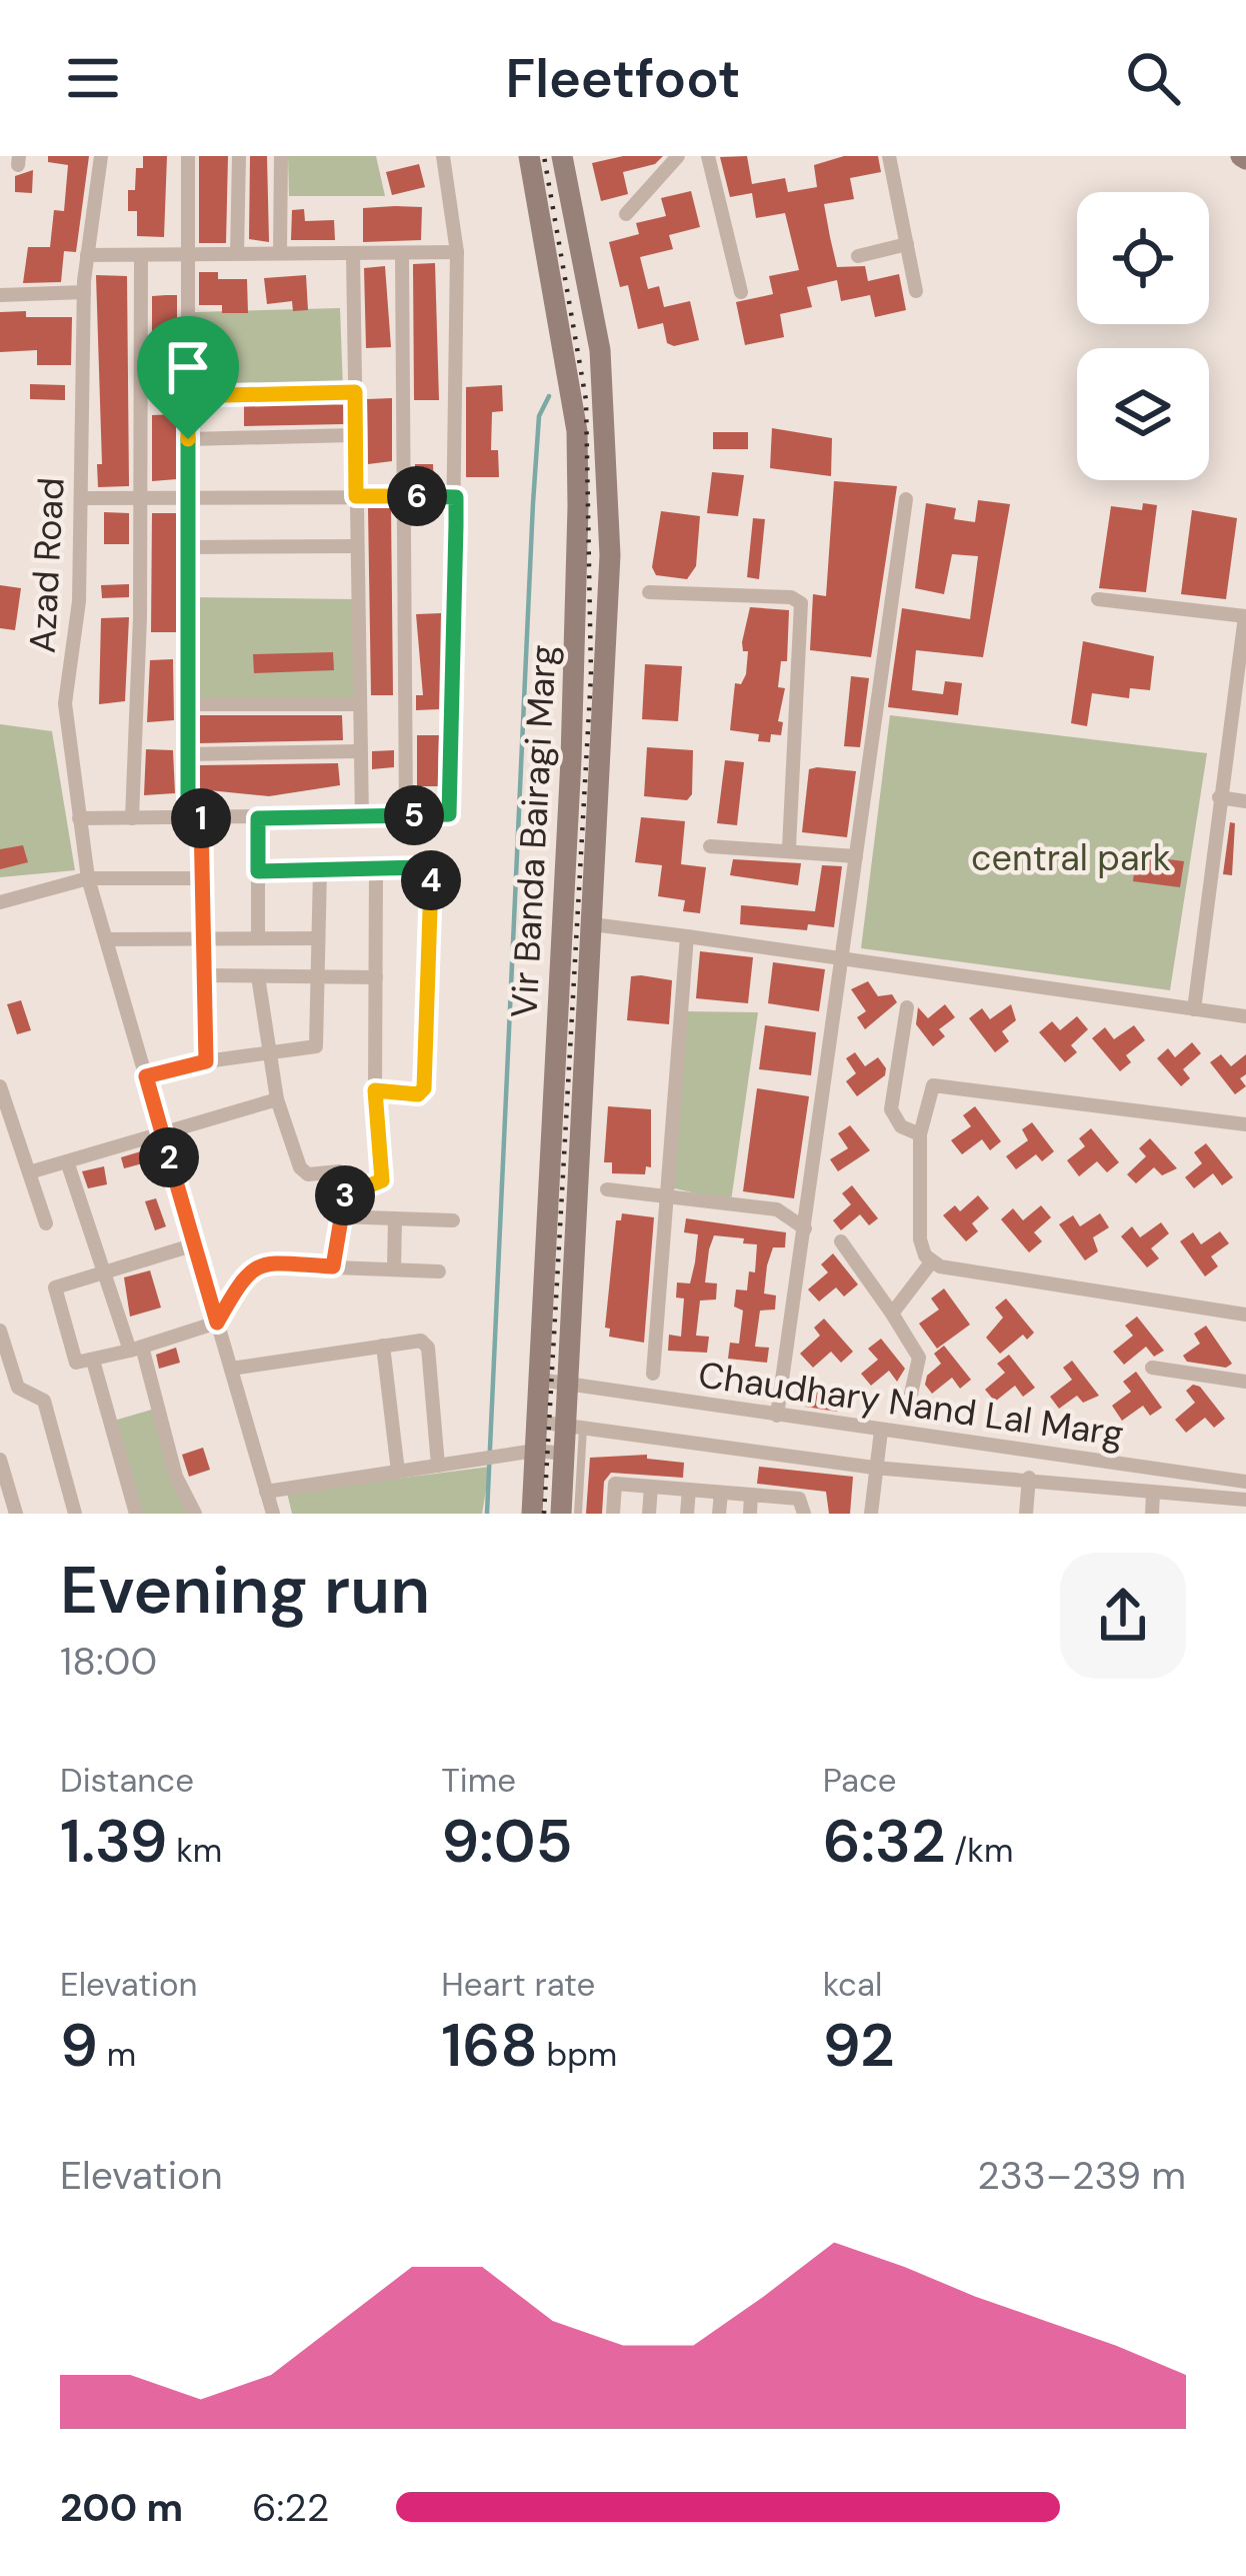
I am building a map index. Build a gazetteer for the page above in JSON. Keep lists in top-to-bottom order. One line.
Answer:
{"streets":{"main road":["Vir Banda Bairagi Marg"],"street":["Azad Road","Chaudhary Nand Lal Marg"]},"crossings":[["Vir Banda Bairagi Marg","Chaudhary Nand Lal Marg"]],"parks":["central park"],"page":{"header":"Fleetfoot","pins":["6","5","1","4","2","3"],"heading":["Evening run","18:00"],"stats":[["Distance","1.39 km"],["Time","9:05"],["Pace","6:32 /km"],["Elevation","9 m"],["Heart rate","168 bpm"],["kcal","92"]],"chart":["Elevation","233–239 m"],"list":[{"name":"200 m","note":"6:22"}]}}
